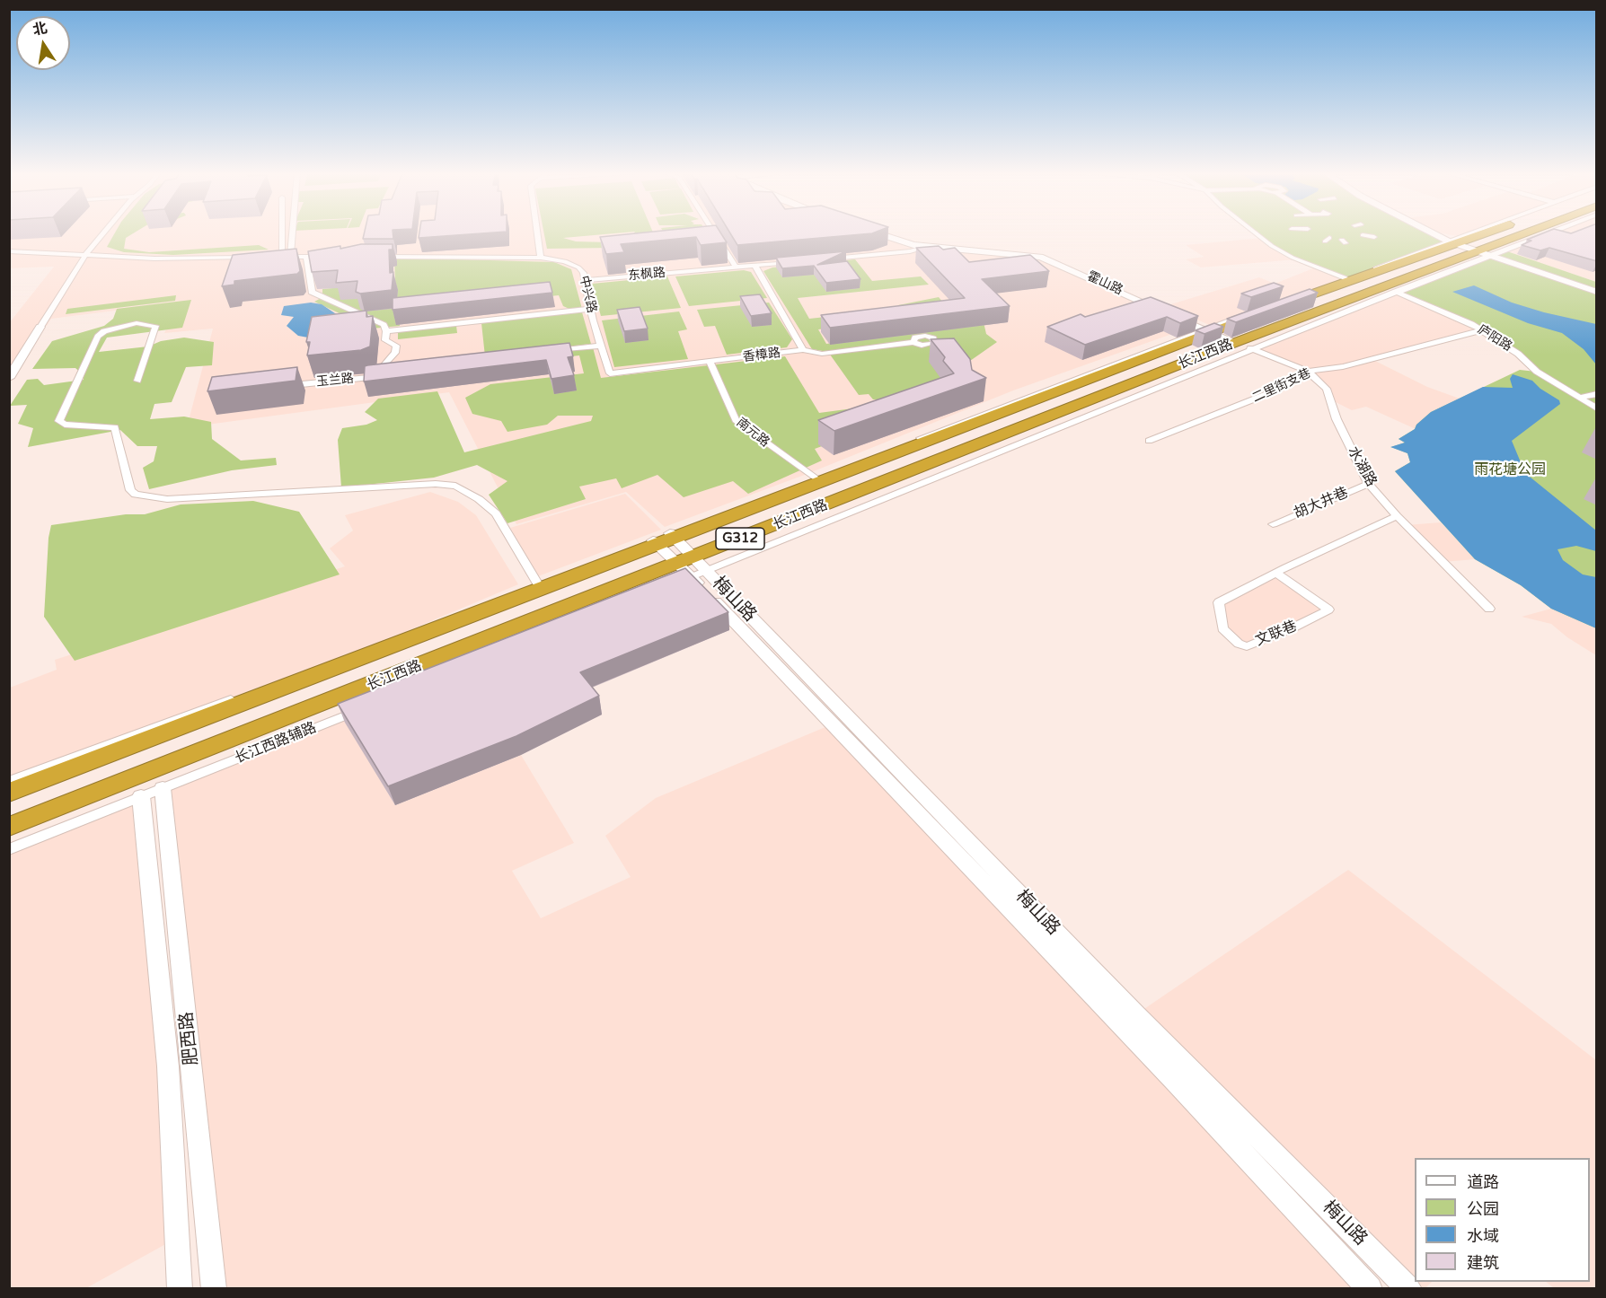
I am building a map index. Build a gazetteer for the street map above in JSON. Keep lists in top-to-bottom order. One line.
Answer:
{"streets":{"highway":["长江西路","G312"],"main road":["霍山路","梅山路","肥西路"],"street":["东枫路","中兴路","庐阳路","香樟路","玉兰路","二里街支巷","南元路","水湖路","胡大井巷","文联巷","长江西路辅路"]},"crossings":[["东枫路","中兴路"],["霍山路","长江西路"],["霍山路","水湖路"],["中兴路","香樟路"],["庐阳路","长江西路"],["庐阳路","二里街支巷"],["长江西路","南元路"],["长江西路","水湖路"],["长江西路","G312"],["长江西路","梅山路"],["香樟路","南元路"],["二里街支巷","水湖路"],["水湖路","胡大井巷"],["水湖路","文联巷"],["长江西路辅路","肥西路"]],"parks":["雨花塘公园"],"legend":["道路","公园","水域","建筑"],"north":"top"}
